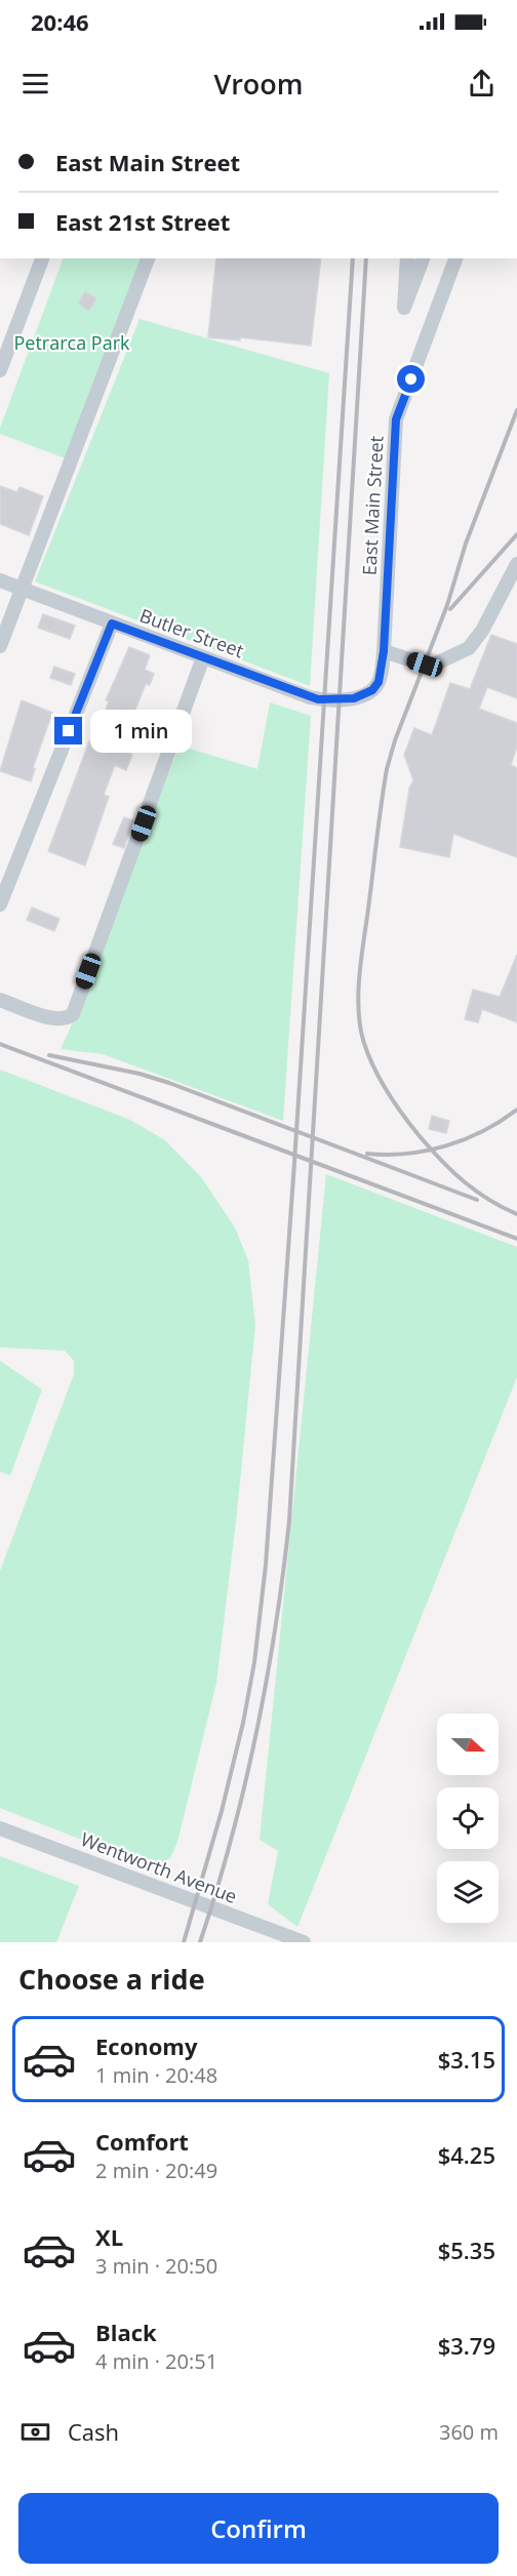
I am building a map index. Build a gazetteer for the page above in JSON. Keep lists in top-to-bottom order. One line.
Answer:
{"streets":{"street":["East Main Street","Butler Street","Wentworth Avenue"]},"crossings":[["East Main Street","Butler Street"]],"parks":["Petrarca Park"],"north":"right","page":{"status":"20:46","header":"Vroom","banner":["East Main Street","East 21st Street"],"bubble":"1 min","heading":"Choose a ride","list":[{"name":"Economy","note":"1 min · 20:48","value":"$3.15"},{"name":"Comfort","note":"2 min · 20:49","value":"$4.25"},{"name":"XL","note":"3 min · 20:50","value":"$5.35"},{"name":"Black","note":"4 min · 20:51","value":"$3.79"}],"pay":["Cash","360 m"],"buttons":"Confirm"}}
